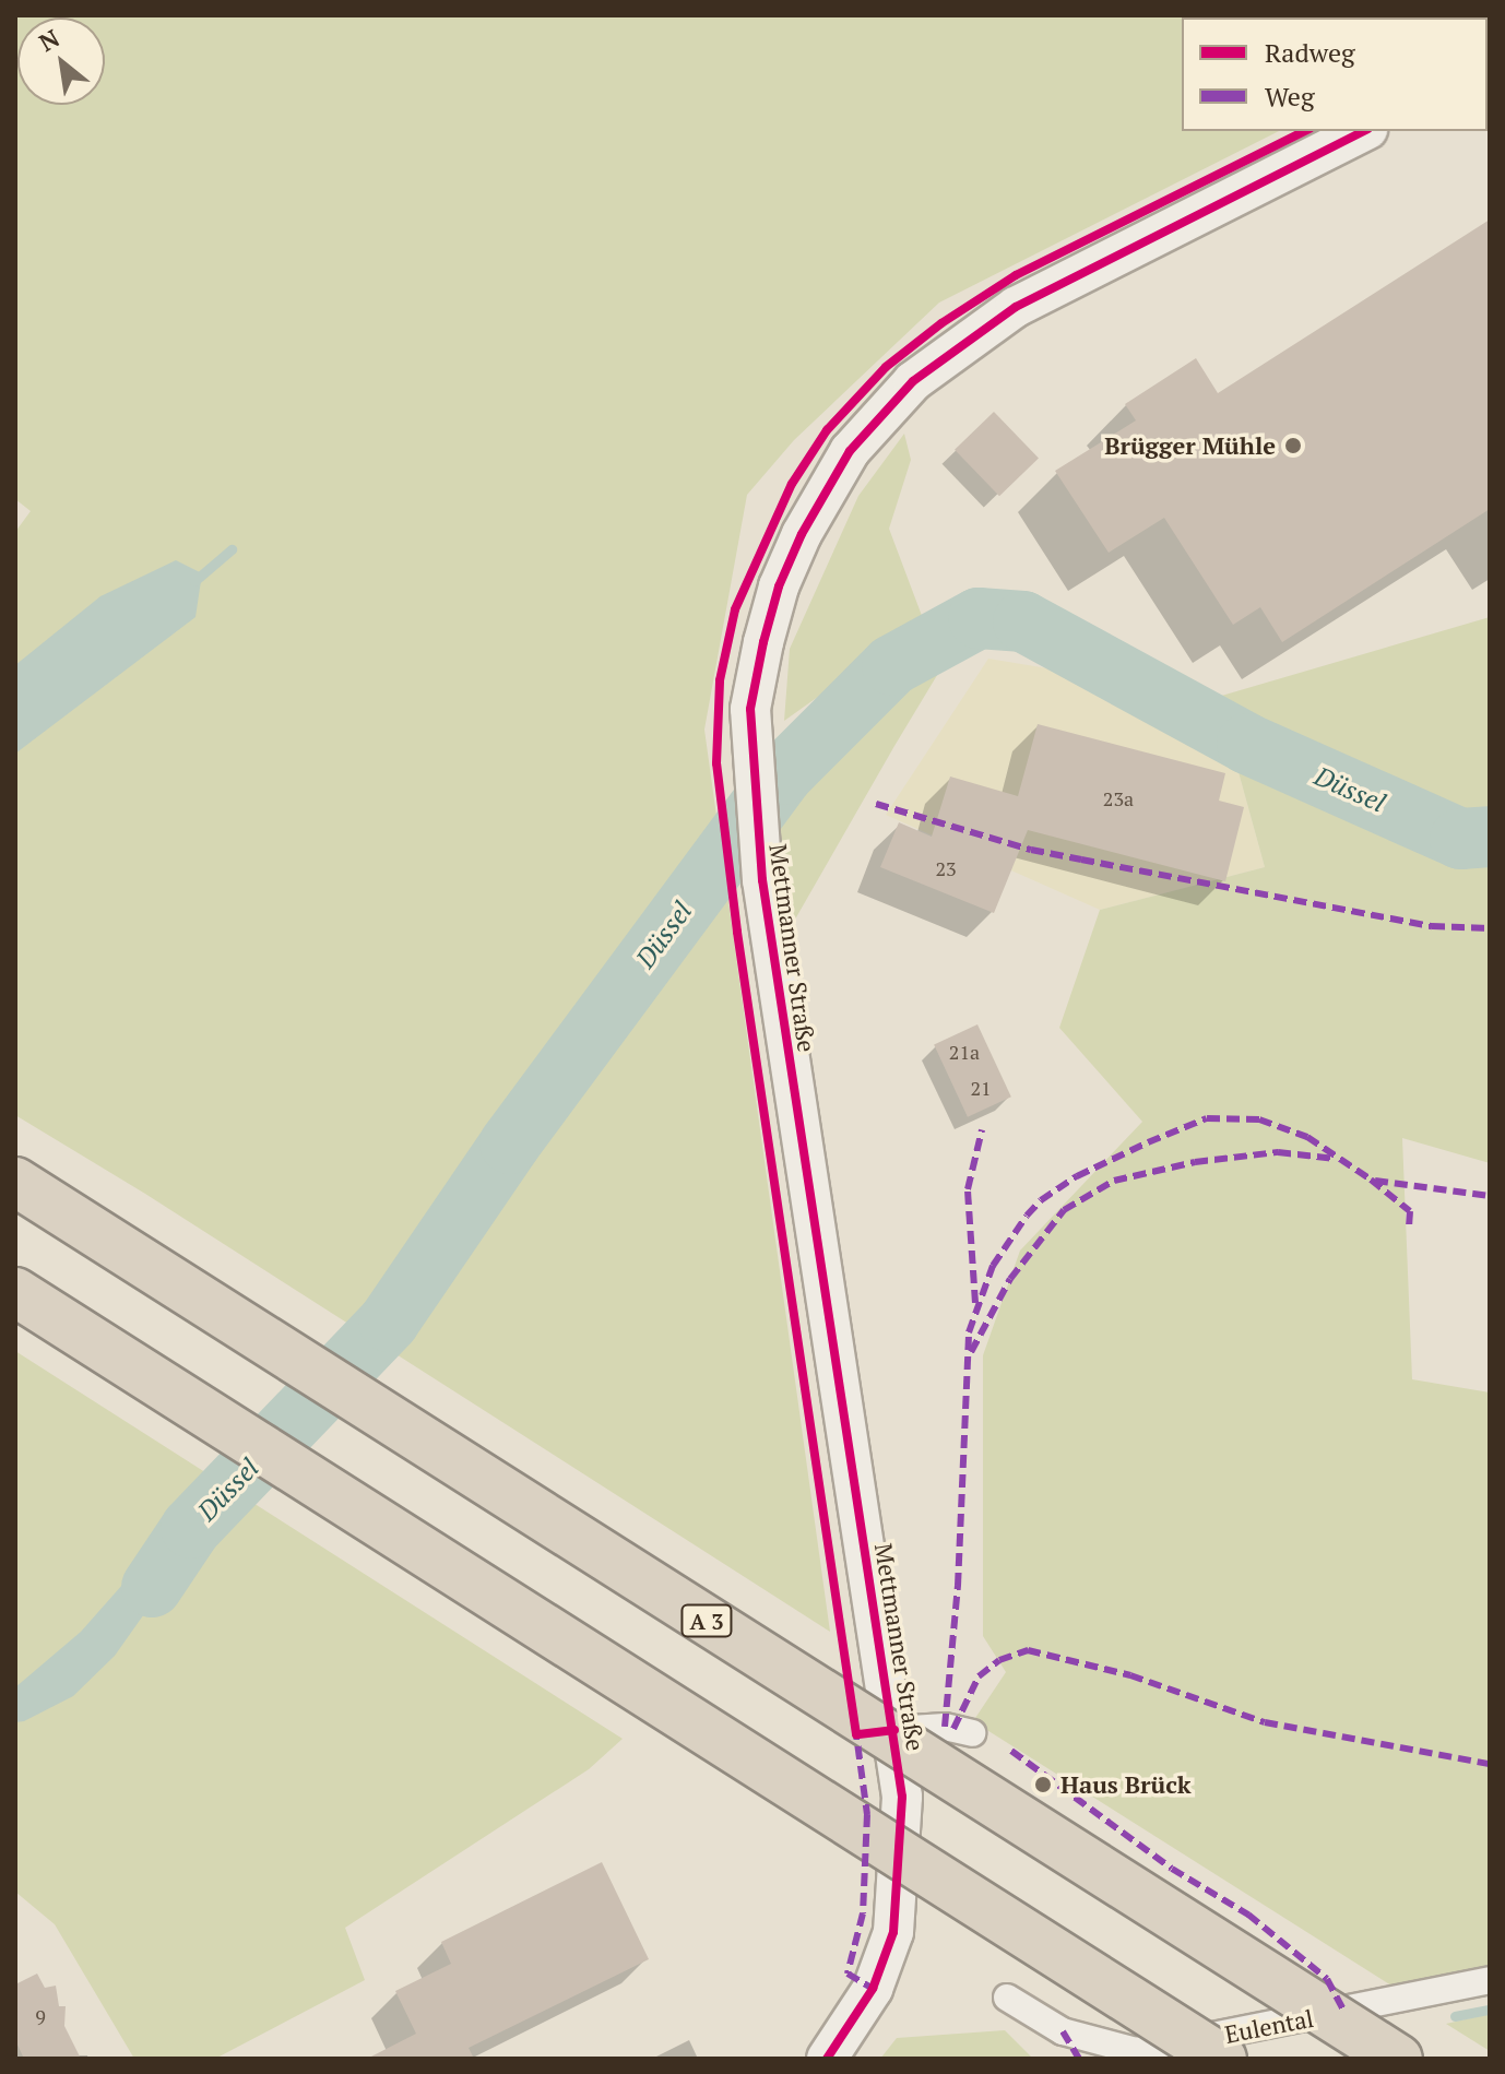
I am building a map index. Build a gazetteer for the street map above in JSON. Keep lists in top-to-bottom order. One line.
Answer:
{"streets":{"highway":["A 3"],"main road":["Mettmanner Straße"],"street":["Eulental"]},"water":["Düssel"],"places":["Brügger Mühle","Haus Brück"],"house_numbers":["23a","23","21a","21","9"],"legend":["Radweg","Weg"],"north":"top left"}
